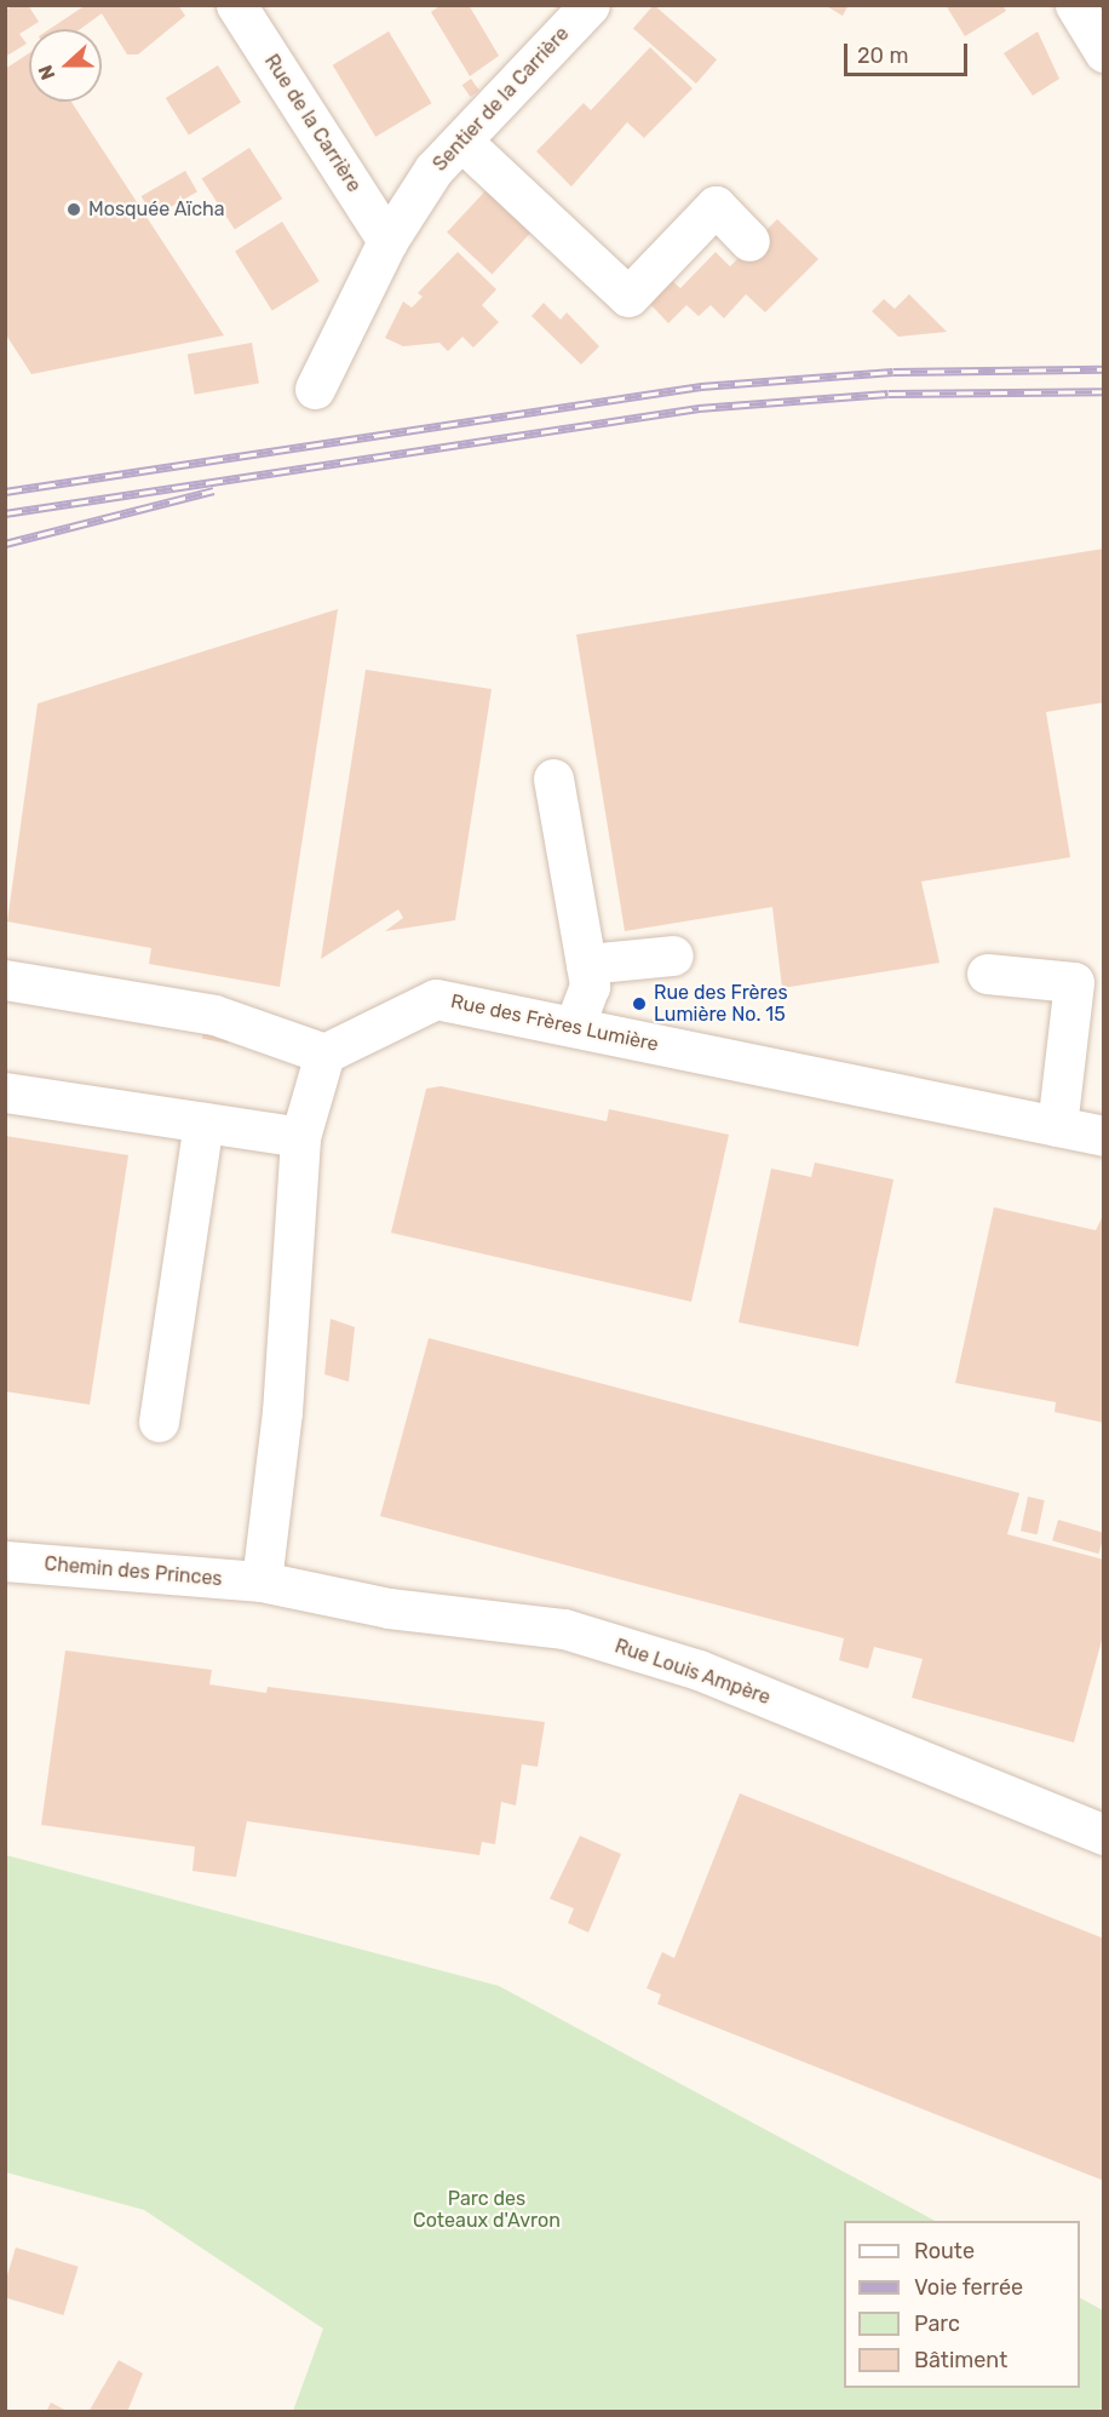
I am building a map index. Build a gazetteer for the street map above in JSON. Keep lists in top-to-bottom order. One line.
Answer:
{"streets":{"street":["Sentier de la Carrière","Rue de la Carrière","Rue des Frères Lumière","Chemin des Princes","Rue Louis Ampère"]},"crossings":[["Sentier de la Carrière","Rue de la Carrière"],["Chemin des Princes","Rue Louis Ampère"]],"parks":["Parc des Coteaux d'Avron"],"places":["Mosquée Aïcha","Rue des Frères Lumière No. 15"],"legend":["Route","Voie ferrée","Parc","Bâtiment"],"scale_bar":"20 m","north":"left"}
